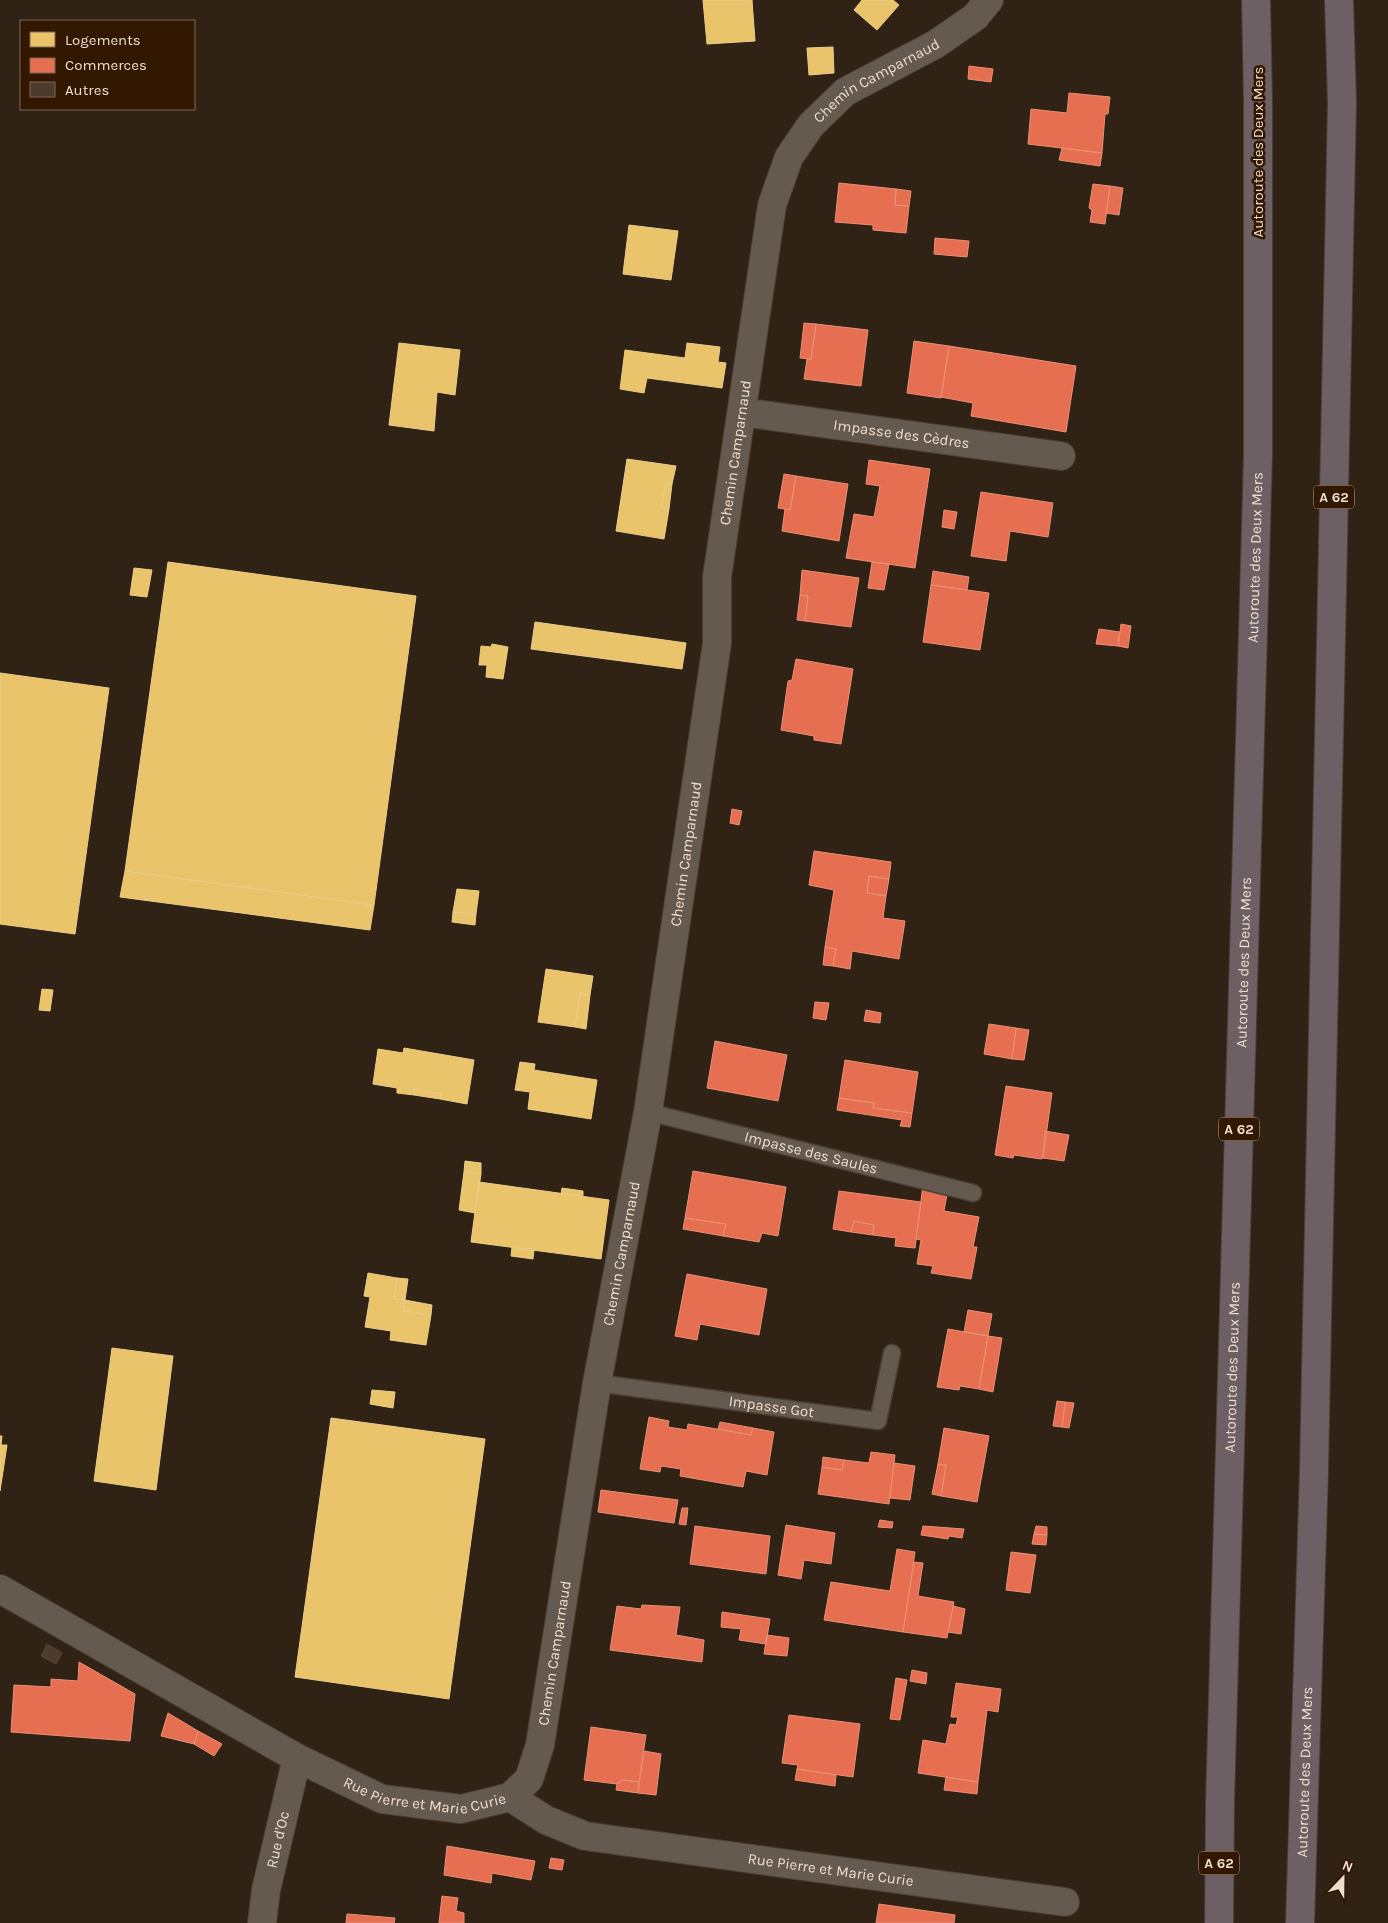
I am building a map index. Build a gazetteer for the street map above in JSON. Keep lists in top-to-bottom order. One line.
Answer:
{"streets":{"highway":["Autoroute des Deux Mers","A 62"],"street":["Chemin Camparnaud","Impasse des Cèdres","Rue Pierre et Marie Curie","Rue d'Oc"],"lane":["Impasse des Saules","Impasse Got"]},"crossings":[["Chemin Camparnaud","Impasse des Cèdres"],["Chemin Camparnaud","Impasse des Saules"],["Chemin Camparnaud","Impasse Got"],["Chemin Camparnaud","Rue Pierre et Marie Curie"],["Rue Pierre et Marie Curie","Rue d'Oc"]],"legend":["Logements","Commerces","Autres"],"north":"top"}
